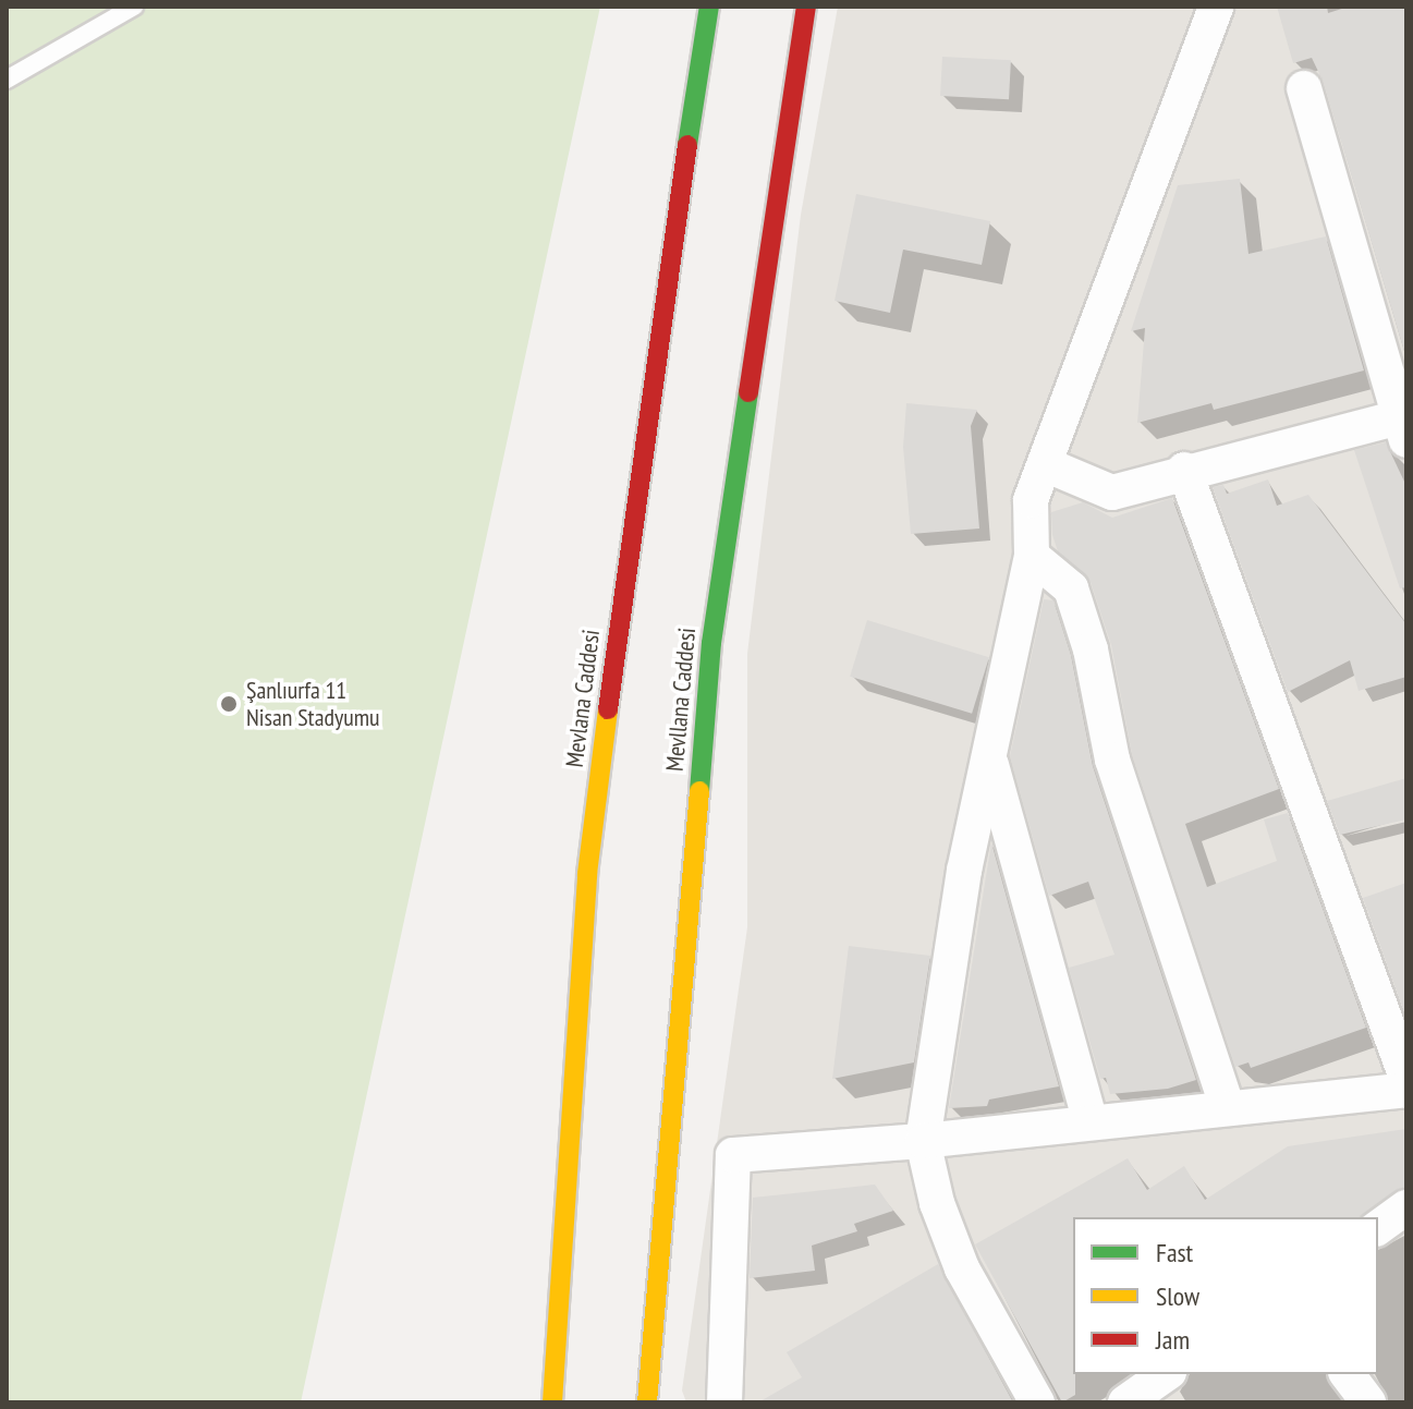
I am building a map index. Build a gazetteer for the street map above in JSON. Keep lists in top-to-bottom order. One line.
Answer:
{"streets":{"main road":["Mevlana Caddesi","Mevllana Caddesi"]},"places":["Şanlıurfa 11 Nisan Stadyumu"],"legend":["Fast","Slow","Jam"]}
